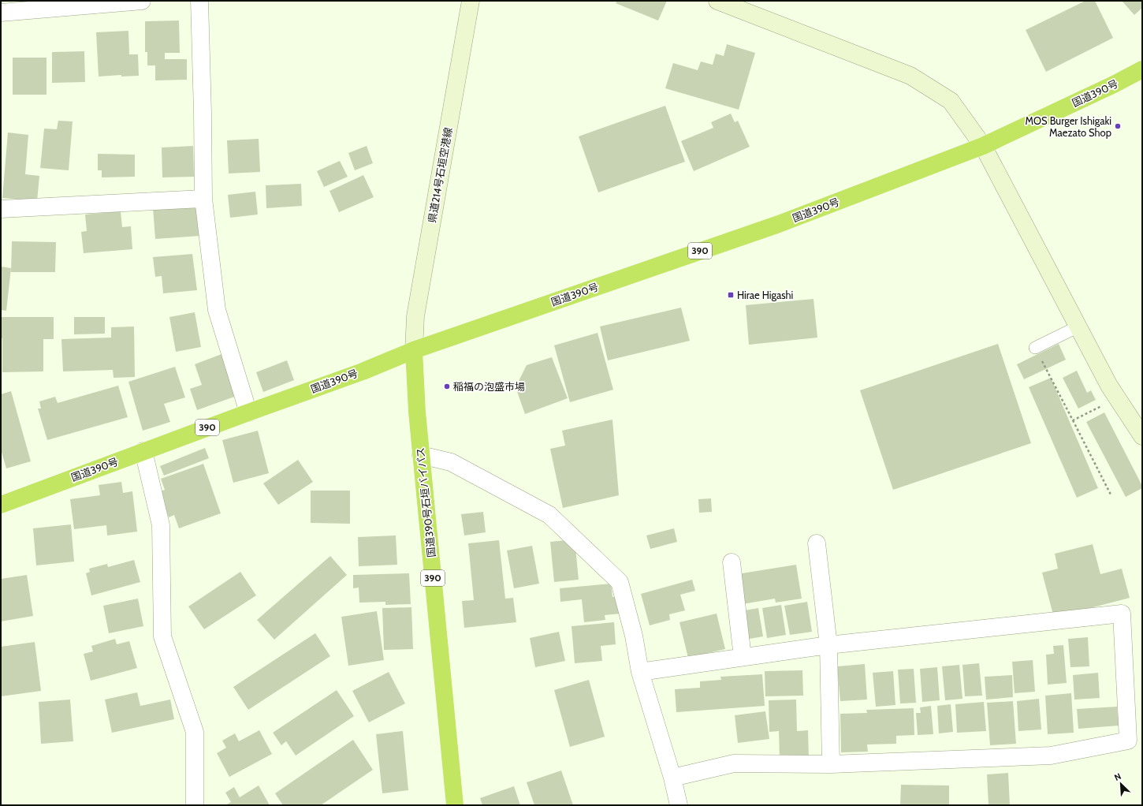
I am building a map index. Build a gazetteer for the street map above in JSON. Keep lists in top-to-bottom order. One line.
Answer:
{"streets":{"highway":["国道390号","390","国道390号石垣バイパス"],"street":["県道214号石垣空港線"]},"crossings":[["国道390号","県道214号石垣空港線"],["国道390号","国道390号石垣バイパス"],["県道214号石垣空港線","国道390号石垣バイパス"]],"places":{"other":["MOS Burger Ishigaki Maezato Shop","稲福の泡盛市場"],"transit":["Hirae Higashi"]},"north":"top left"}
